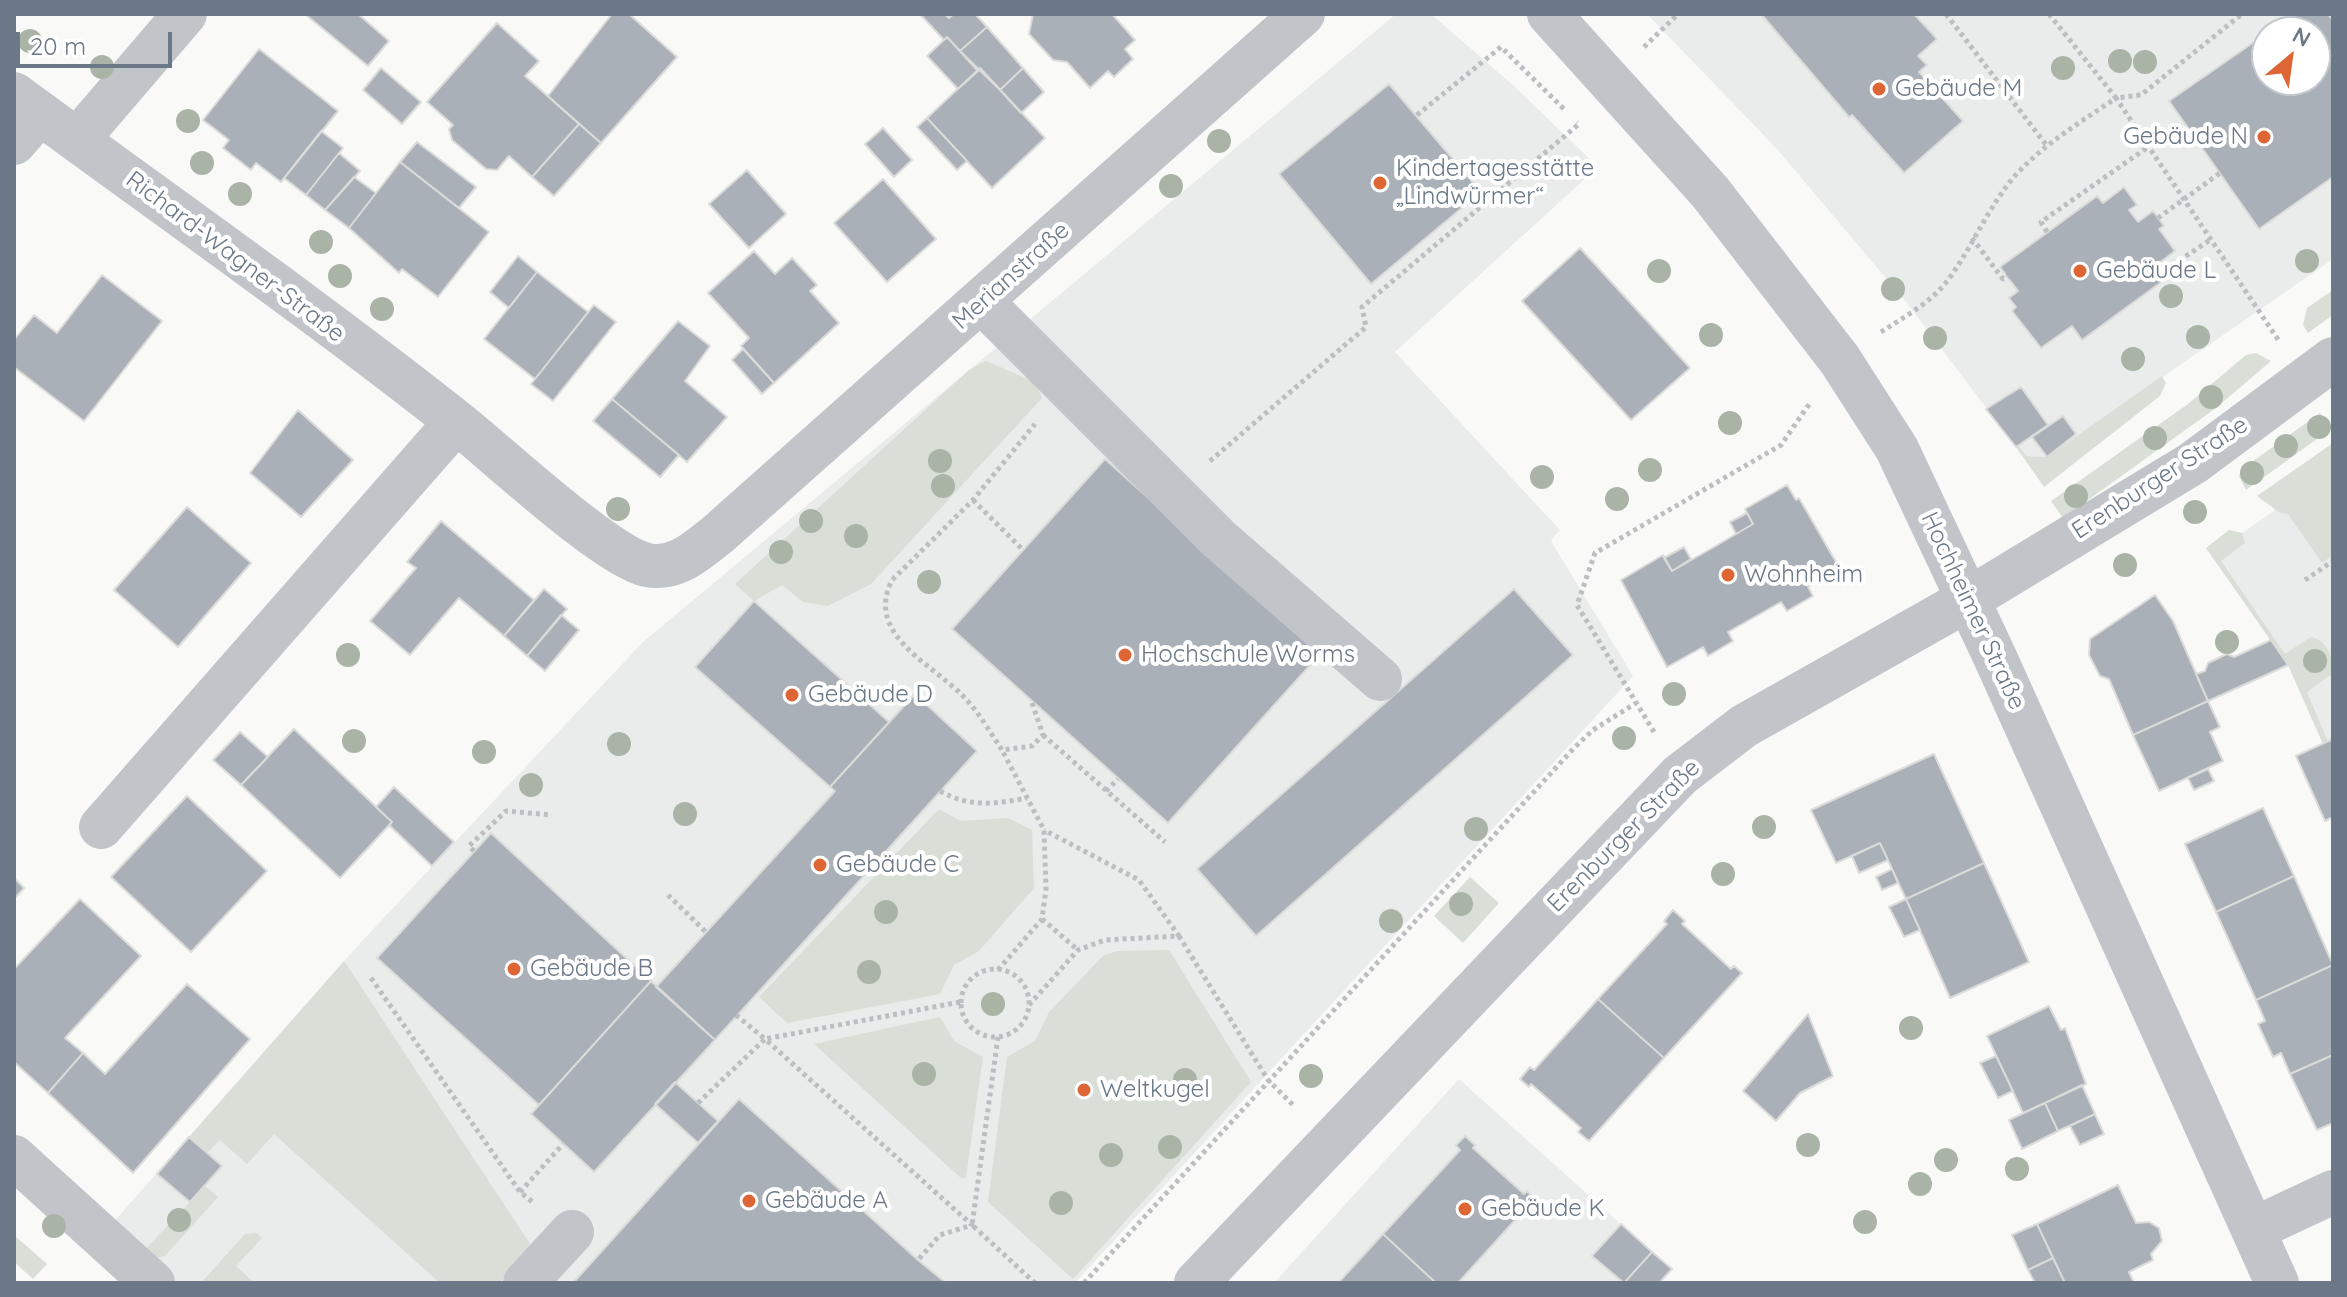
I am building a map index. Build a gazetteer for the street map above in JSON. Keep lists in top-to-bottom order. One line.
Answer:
{"streets":{"street":["Richard-Wagner-Straße","Merianstraße","Erenburger Straße","Hochheimer Straße"]},"crossings":[["Richard-Wagner-Straße","Merianstraße"],["Erenburger Straße","Hochheimer Straße"]],"places":["Gebäude M","Gebäude N","Kindertagesstätte „Lindwürmer“","Gebäude L","Wohnheim","Hochschule Worms","Gebäude D","Gebäude C","Gebäude B","Weltkugel","Gebäude A","Gebäude K"],"scale_bar":"20 m","north":"top right"}
